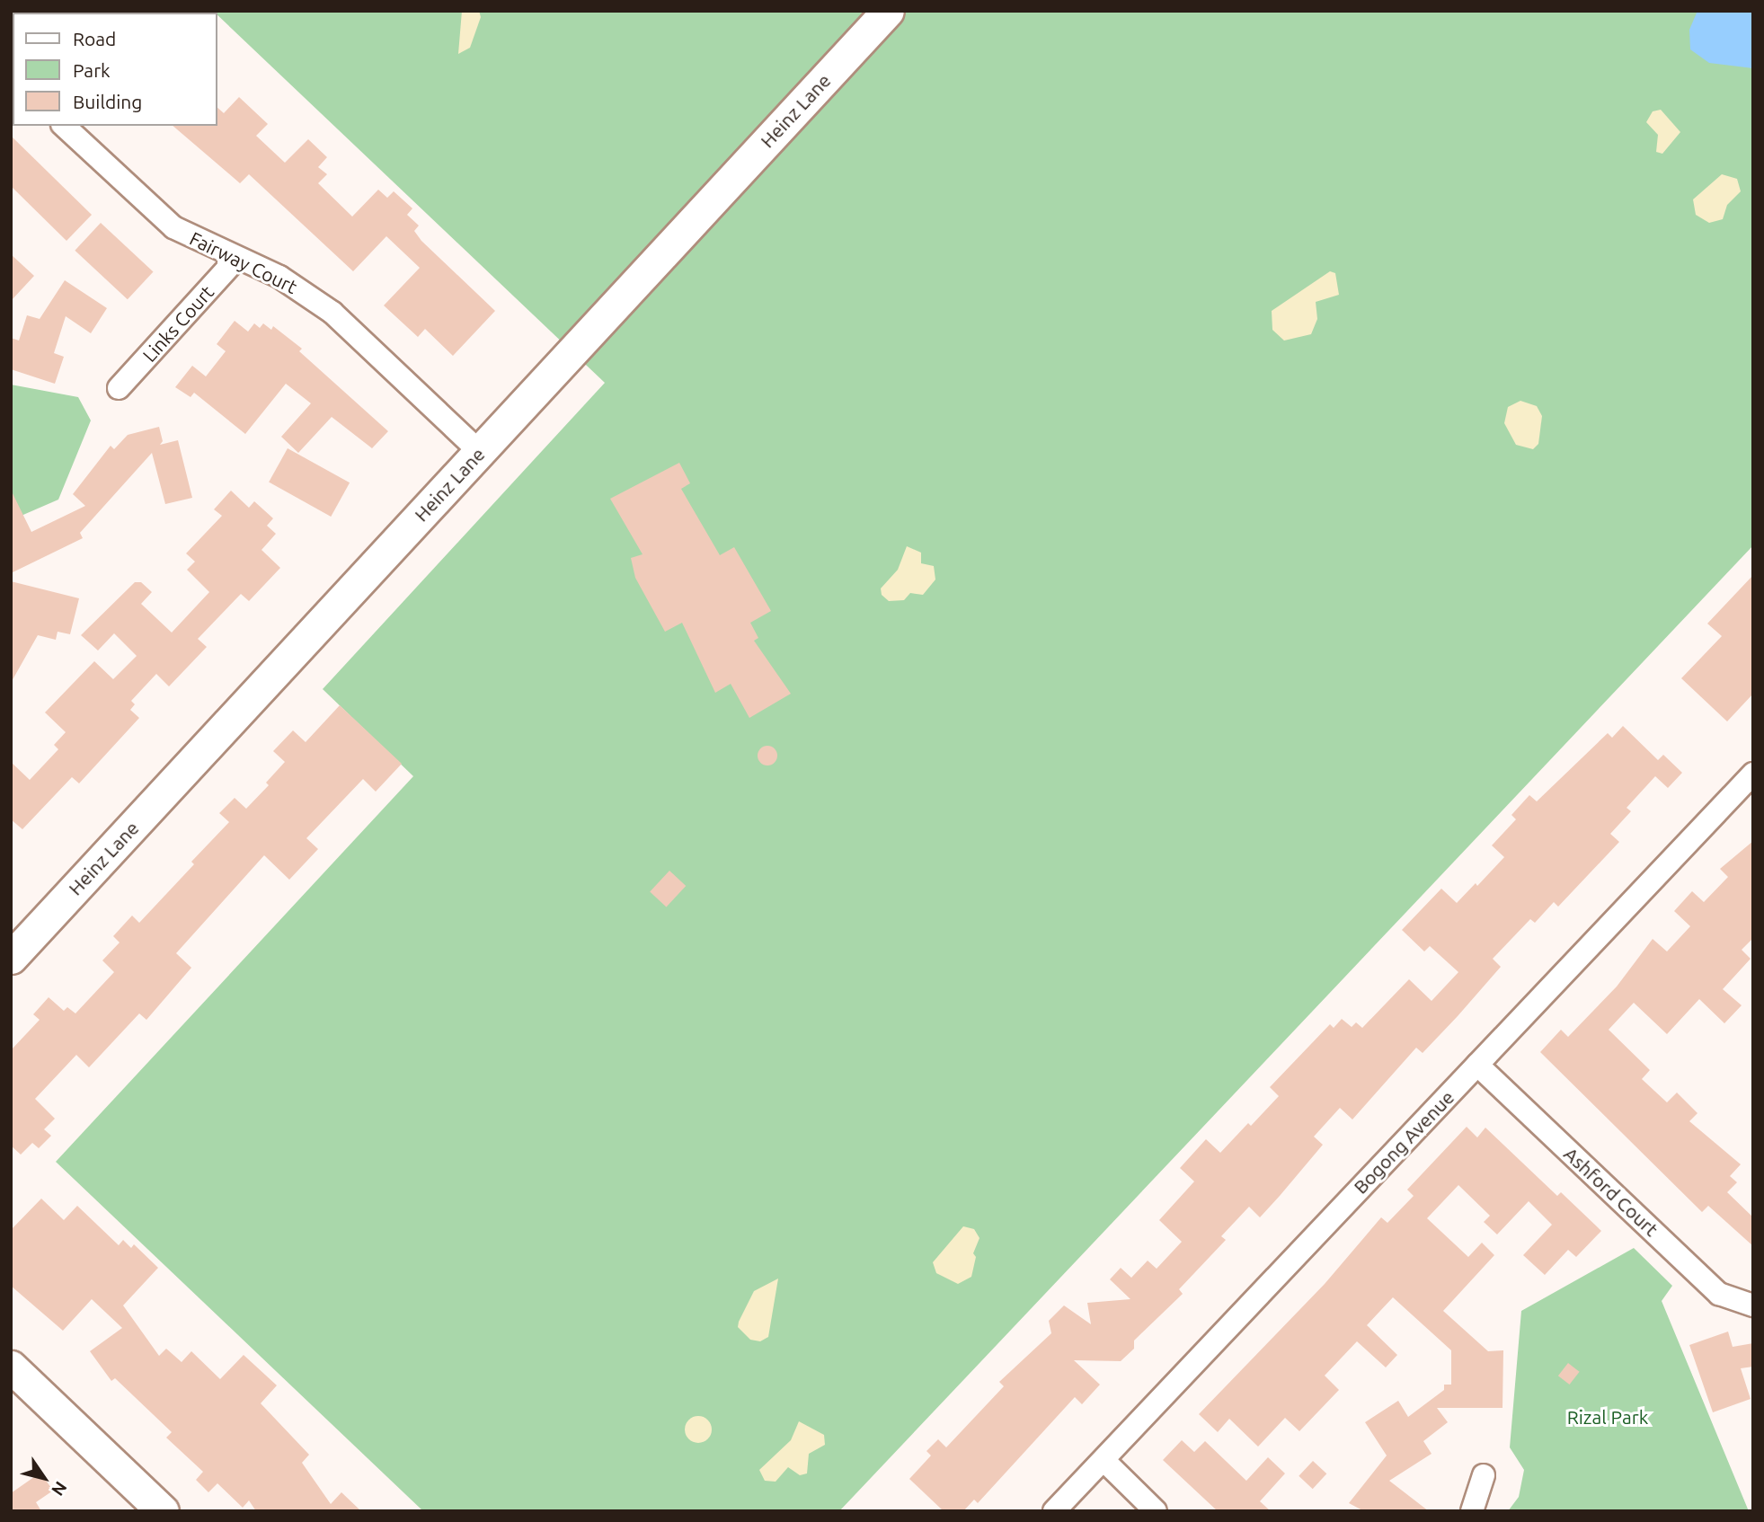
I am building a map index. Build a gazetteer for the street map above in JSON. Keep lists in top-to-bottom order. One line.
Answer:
{"streets":{"street":["Heinz Lane","Fairway Court","Links Court","Bogong Avenue","Ashford Court"]},"crossings":[["Heinz Lane","Fairway Court"],["Fairway Court","Links Court"],["Bogong Avenue","Ashford Court"]],"parks":["Rizal Park"],"legend":["Road","Park","Building"],"north":"bottom right"}
